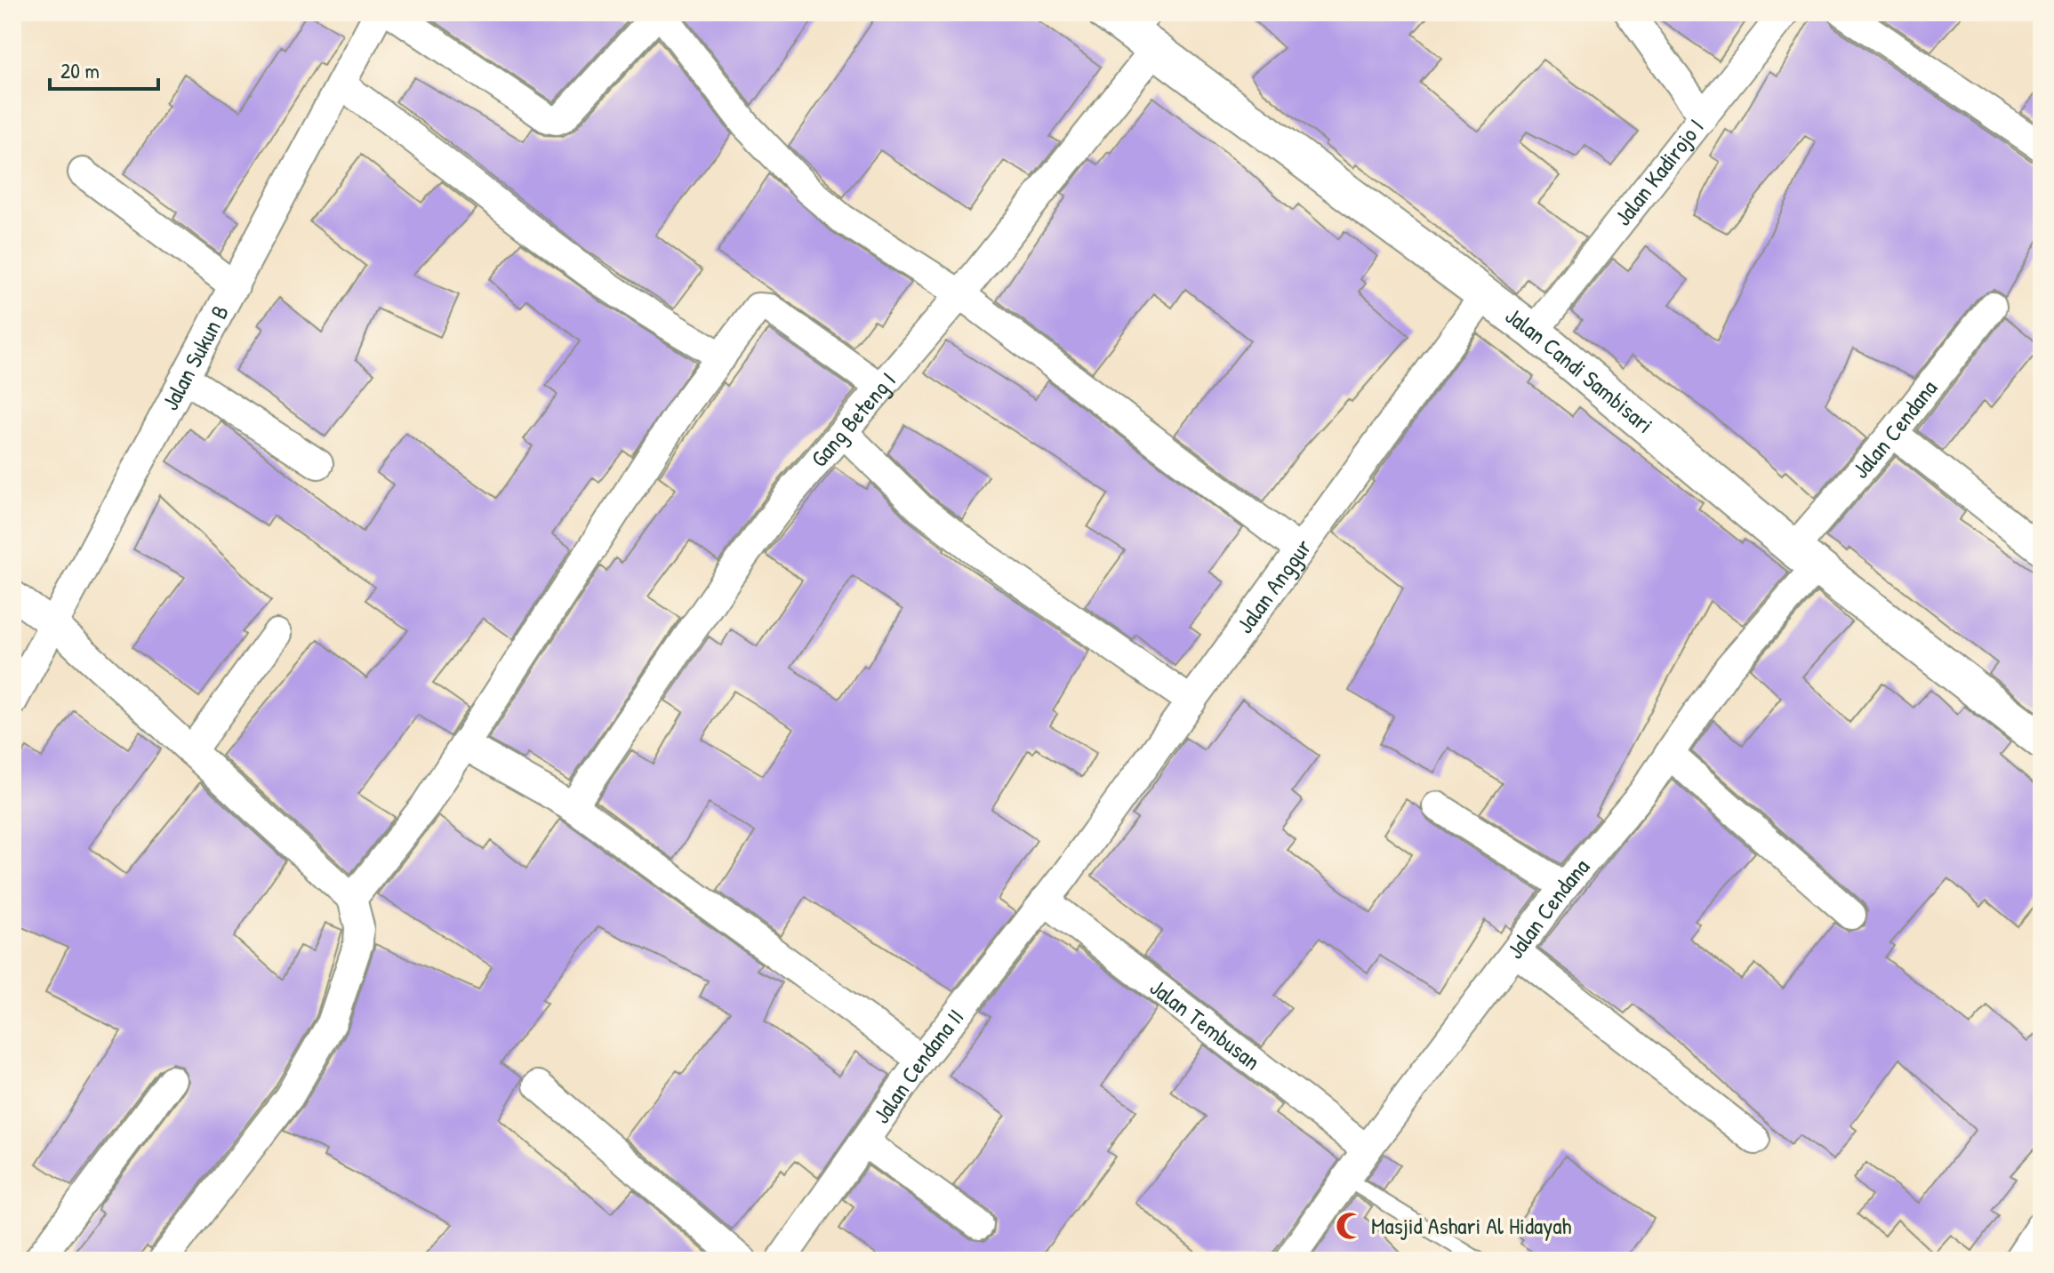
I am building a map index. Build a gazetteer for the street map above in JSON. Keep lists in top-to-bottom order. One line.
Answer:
{"streets":{"street":["Jalan Kadirojo I","Jalan Sukun B","Jalan Candi Sambisari","Gang Beteng I","Jalan Cendana","Jalan Anggur","Jalan Tembusan","Jalan Cendana II"]},"crossings":[["Jalan Kadirojo I","Jalan Candi Sambisari"],["Jalan Candi Sambisari","Gang Beteng I"],["Jalan Candi Sambisari","Jalan Cendana"],["Jalan Candi Sambisari","Jalan Anggur"],["Jalan Cendana","Jalan Tembusan"],["Jalan Anggur","Jalan Cendana II"],["Jalan Tembusan","Jalan Cendana II"]],"places":{"mosque":["Masjid Ashari Al Hidayah"]},"scale_bar":"20 m"}
